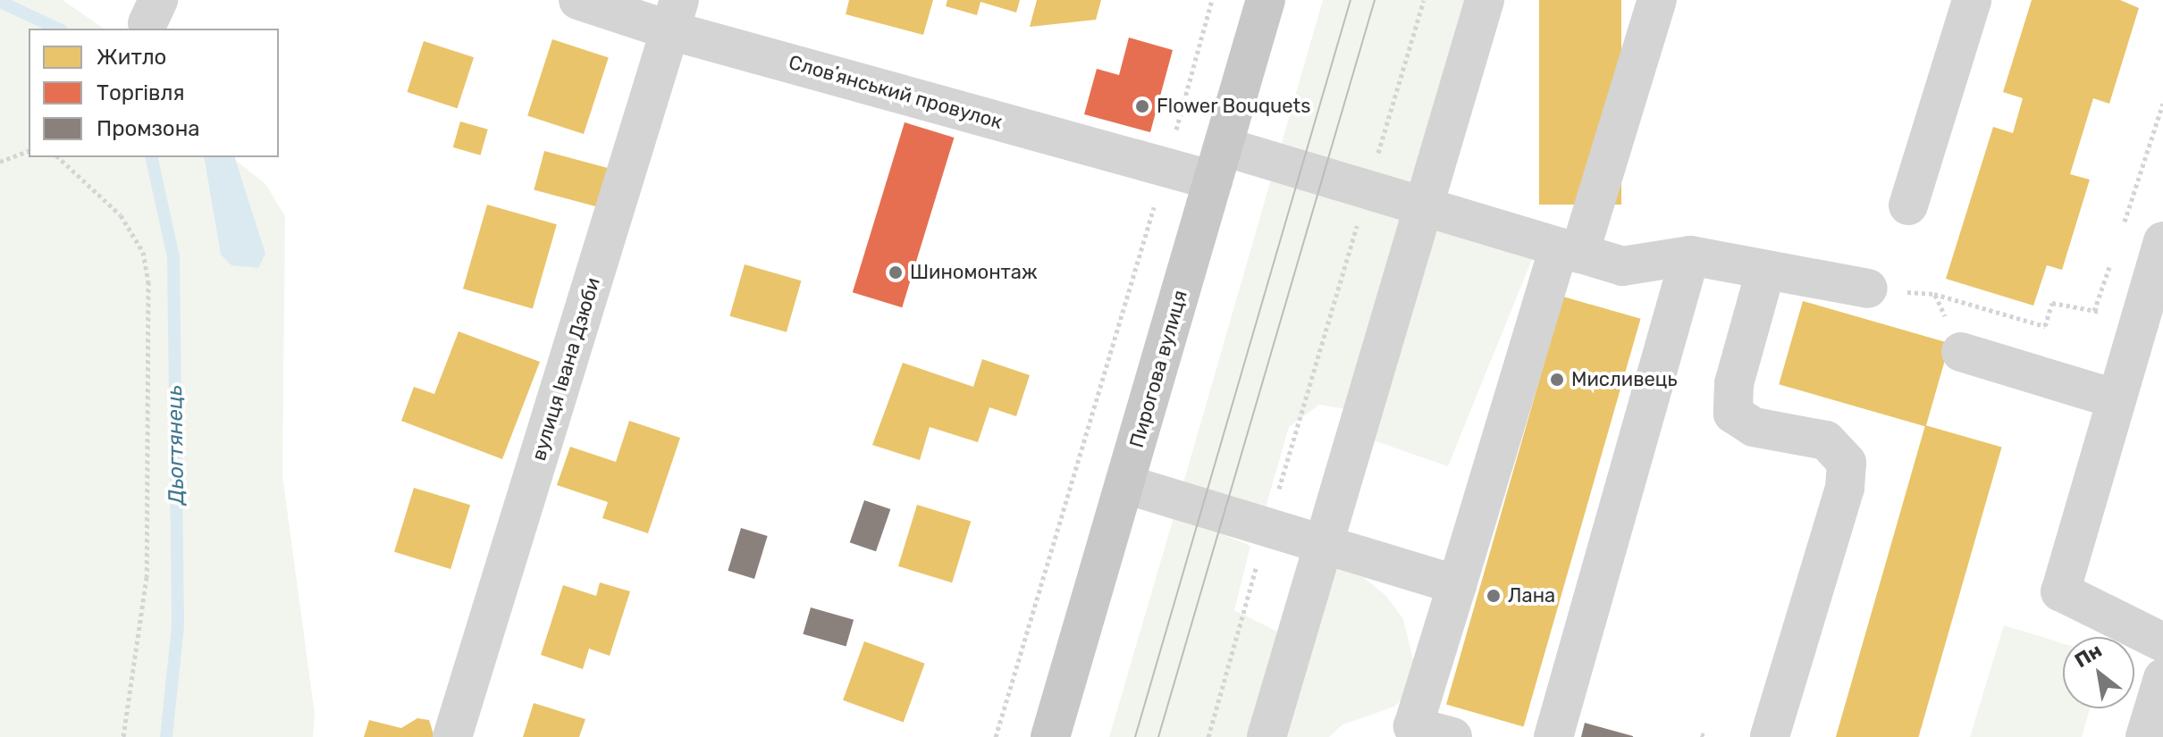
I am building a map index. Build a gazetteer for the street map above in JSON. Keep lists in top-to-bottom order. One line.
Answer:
{"streets":{"main road":["Пирогова вулиця"],"street":["Словʼянський провулок","вулиця Івана Дзюби"]},"crossings":[["Словʼянський провулок","вулиця Івана Дзюби"],["Словʼянський провулок","Пирогова вулиця"]],"water":["Дьогтянець"],"places":["Flower Bouquets","Шиномонтаж","Мисливець","Лана"],"legend":["Житло","Торгівля","Промзона"],"north":"top left"}
